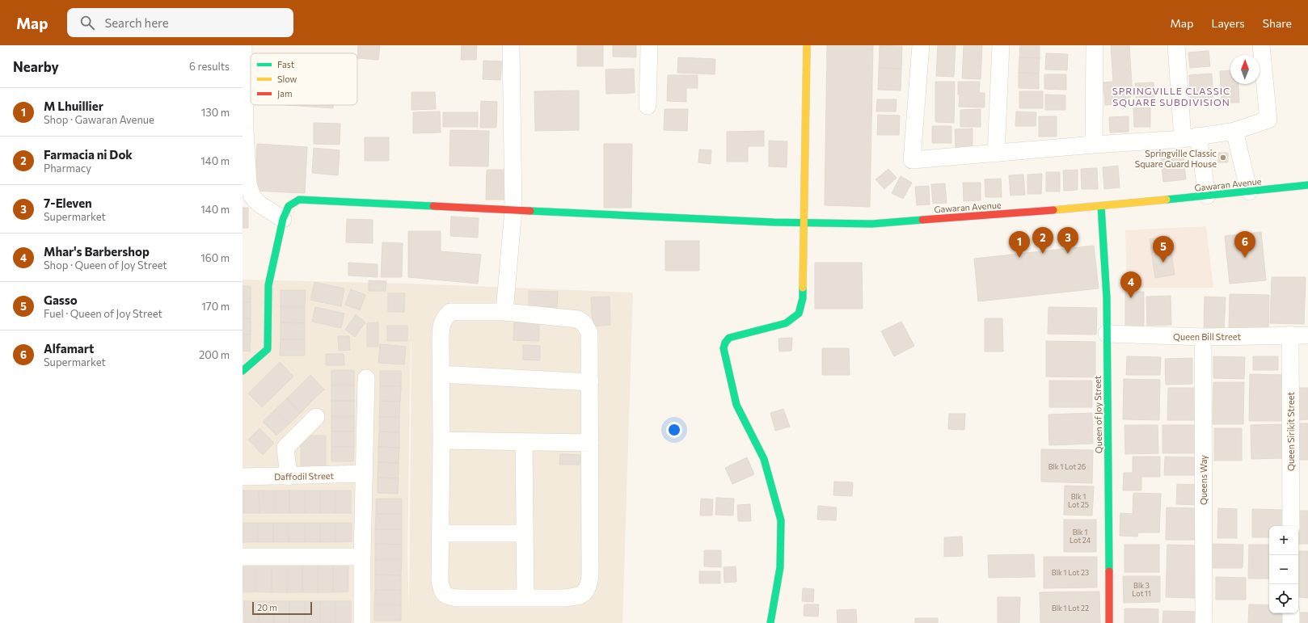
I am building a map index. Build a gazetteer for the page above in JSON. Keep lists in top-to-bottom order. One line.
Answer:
{"streets":{"street":["Gawaran Avenue","Queen Bill Street","Queen of Joy Street","Queen Sirikit Street","Daffodil Street","Queens Way"]},"crossings":[["Gawaran Avenue","Queen of Joy Street"],["Queen Bill Street","Queen of Joy Street"],["Queen Bill Street","Queen Sirikit Street"],["Queen Bill Street","Queens Way"]],"districts":["SPRINGVILLE CLASSIC SQUARE SUBDIVISION"],"places":["Springville Classic Square Guard House"],"house_numbers":["Blk 1 Lot 26","Blk 1 Lot 25","Blk 1 Lot 24","Blk 1 Lot 23","Blk 3 Lot 11","Blk 1 Lot 22"],"legend":["Fast","Slow","Jam"],"scale_bar":"20 m","north":"top","page":{"header":"Map","search":"Search here","nav":["Map","Layers","Share"],"heading":["Nearby","6 results"],"list":[{"mark":"1","name":"M Lhuillier","note":"Shop · Gawaran Avenue","value":"130 m"},{"mark":"2","name":"Farmacia ni Dok","note":"Pharmacy","value":"140 m"},{"mark":"3","name":"7-Eleven","note":"Supermarket","value":"140 m"},{"mark":"4","name":"Mhar's Barbershop","note":"Shop · Queen of Joy Street","value":"160 m"},{"mark":"5","name":"Gasso","note":"Fuel · Queen of Joy Street","value":"170 m"},{"mark":"6","name":"Alfamart","note":"Supermarket","value":"200 m"}],"pins":["2","3","1","6","5","4"],"map_buttons":["+","−"],"scale":"20 m"}}
